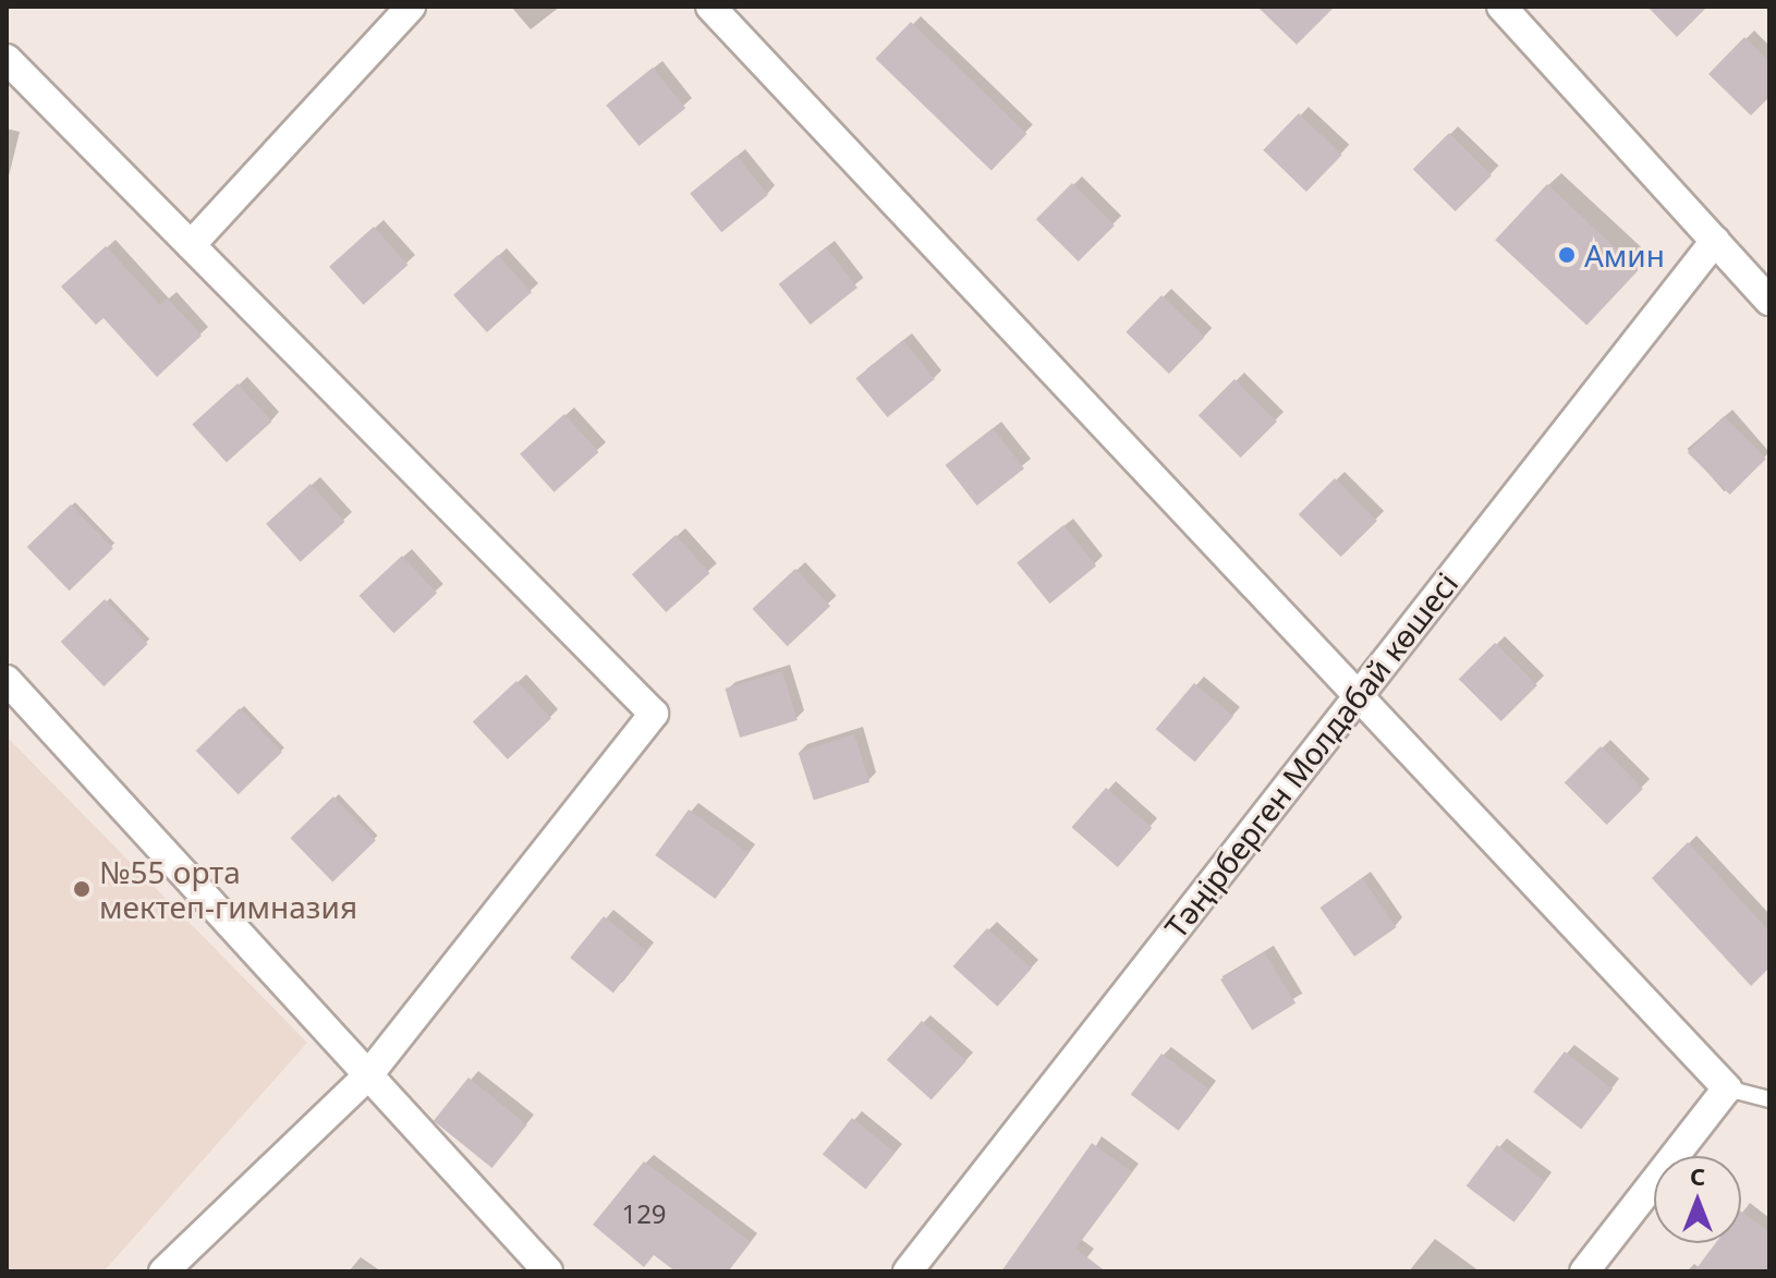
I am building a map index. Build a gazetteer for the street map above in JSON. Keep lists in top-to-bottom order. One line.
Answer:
{"streets":{"street":["Тәңірберген Молдабай көшесі"]},"places":["Амин","№55 орта мектеп-гимназия"],"house_numbers":["129"],"north":"top"}
